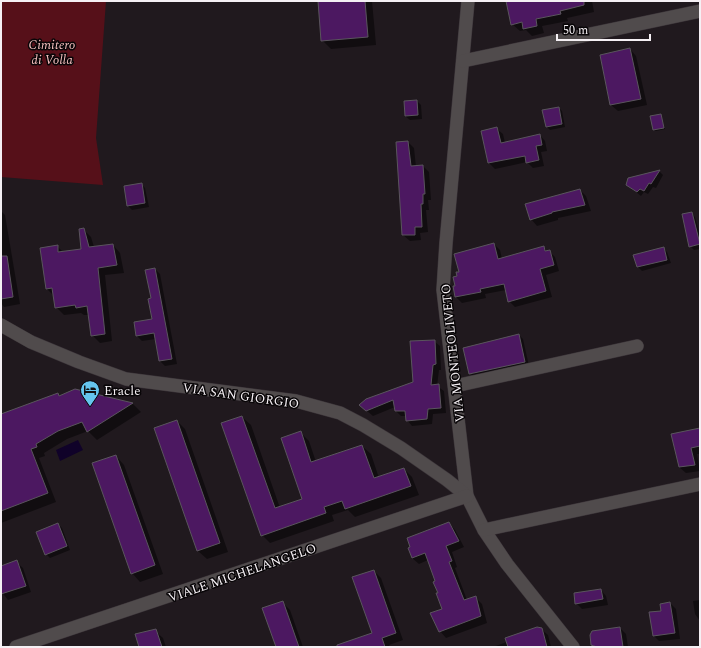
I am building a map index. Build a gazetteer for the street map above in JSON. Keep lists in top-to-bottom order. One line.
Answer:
{"streets":{"street":["VIA MONTEOLIVETO","VIA SAN GIORGIO","VIALE MICHELANGELO"]},"crossings":[["VIA MONTEOLIVETO","VIA SAN GIORGIO"],["VIA MONTEOLIVETO","VIALE MICHELANGELO"],["VIA SAN GIORGIO","VIALE MICHELANGELO"]],"parks":["Cimitero di Volla"],"places":{"hotel":["Eracle"]},"scale_bar":"50 m"}
